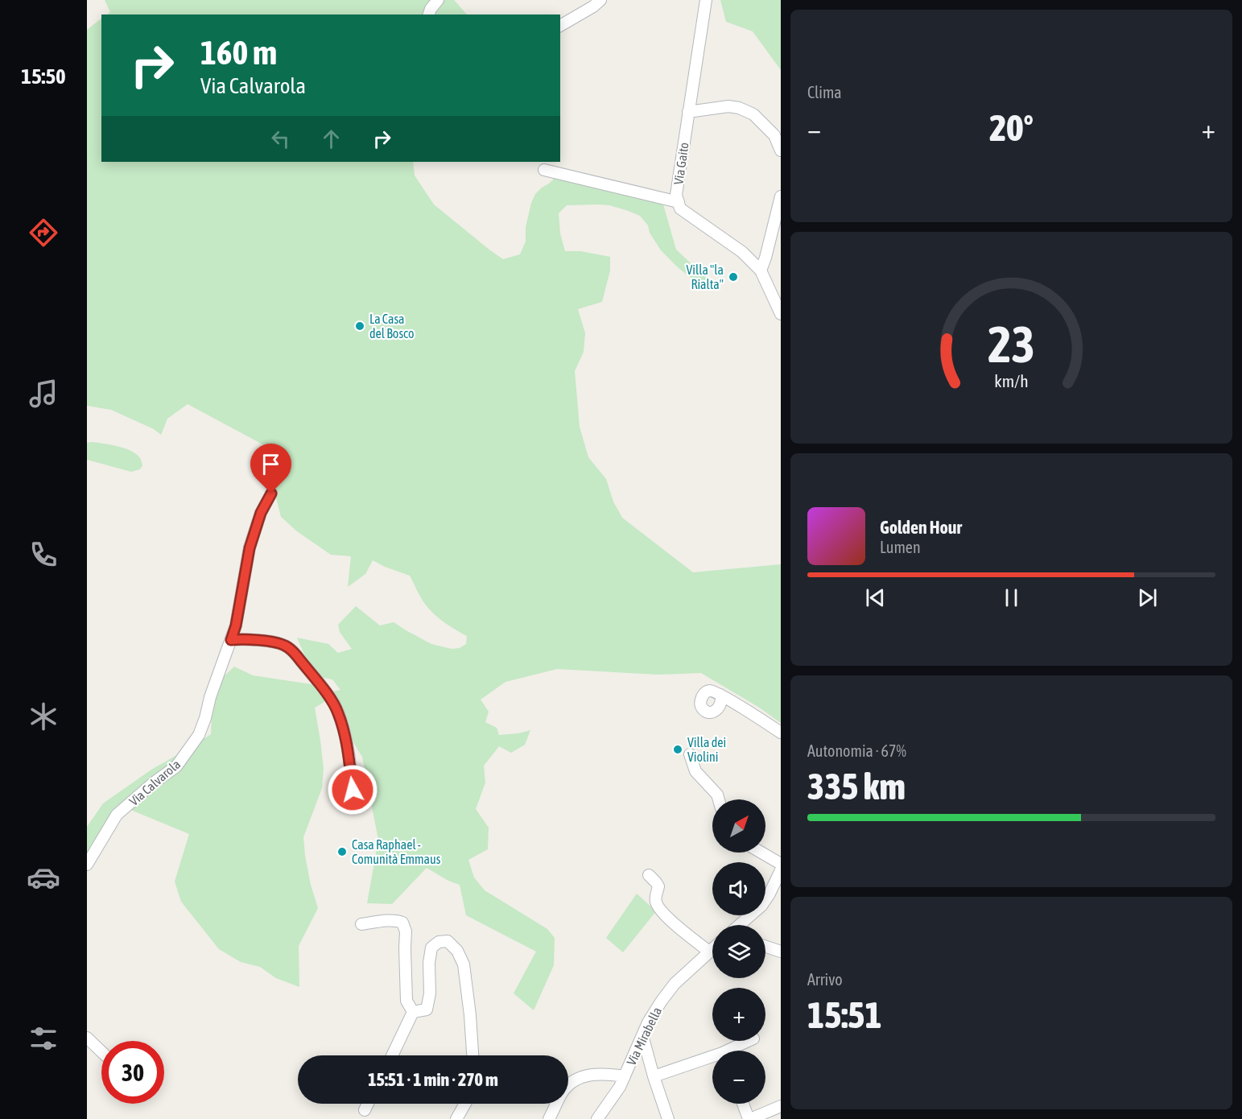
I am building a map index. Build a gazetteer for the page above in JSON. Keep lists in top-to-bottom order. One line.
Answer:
{"streets":{"street":["Via Gaito","Via Calvarola","Via Mirabella"]},"places":["Villa \"la Rialta\"","La Casa del Bosco","Villa dei Violini","Casa Raphael - Comunità Emmaus"],"north":"top right","page":{"tabs":"15:50","tile":["Clima",["Autonomia · 67%","335 km"],["Arrivo","15:51"]],"turn":["160 m","Via Calvarola"],"heat":["−","20°","+"],"song":["Golden Hour","Lumen"],"map_buttons":["+","−"],"limit":"30","trip":"15:51 · 1 min · 270 m","gauge":["23","km/h"]}}
